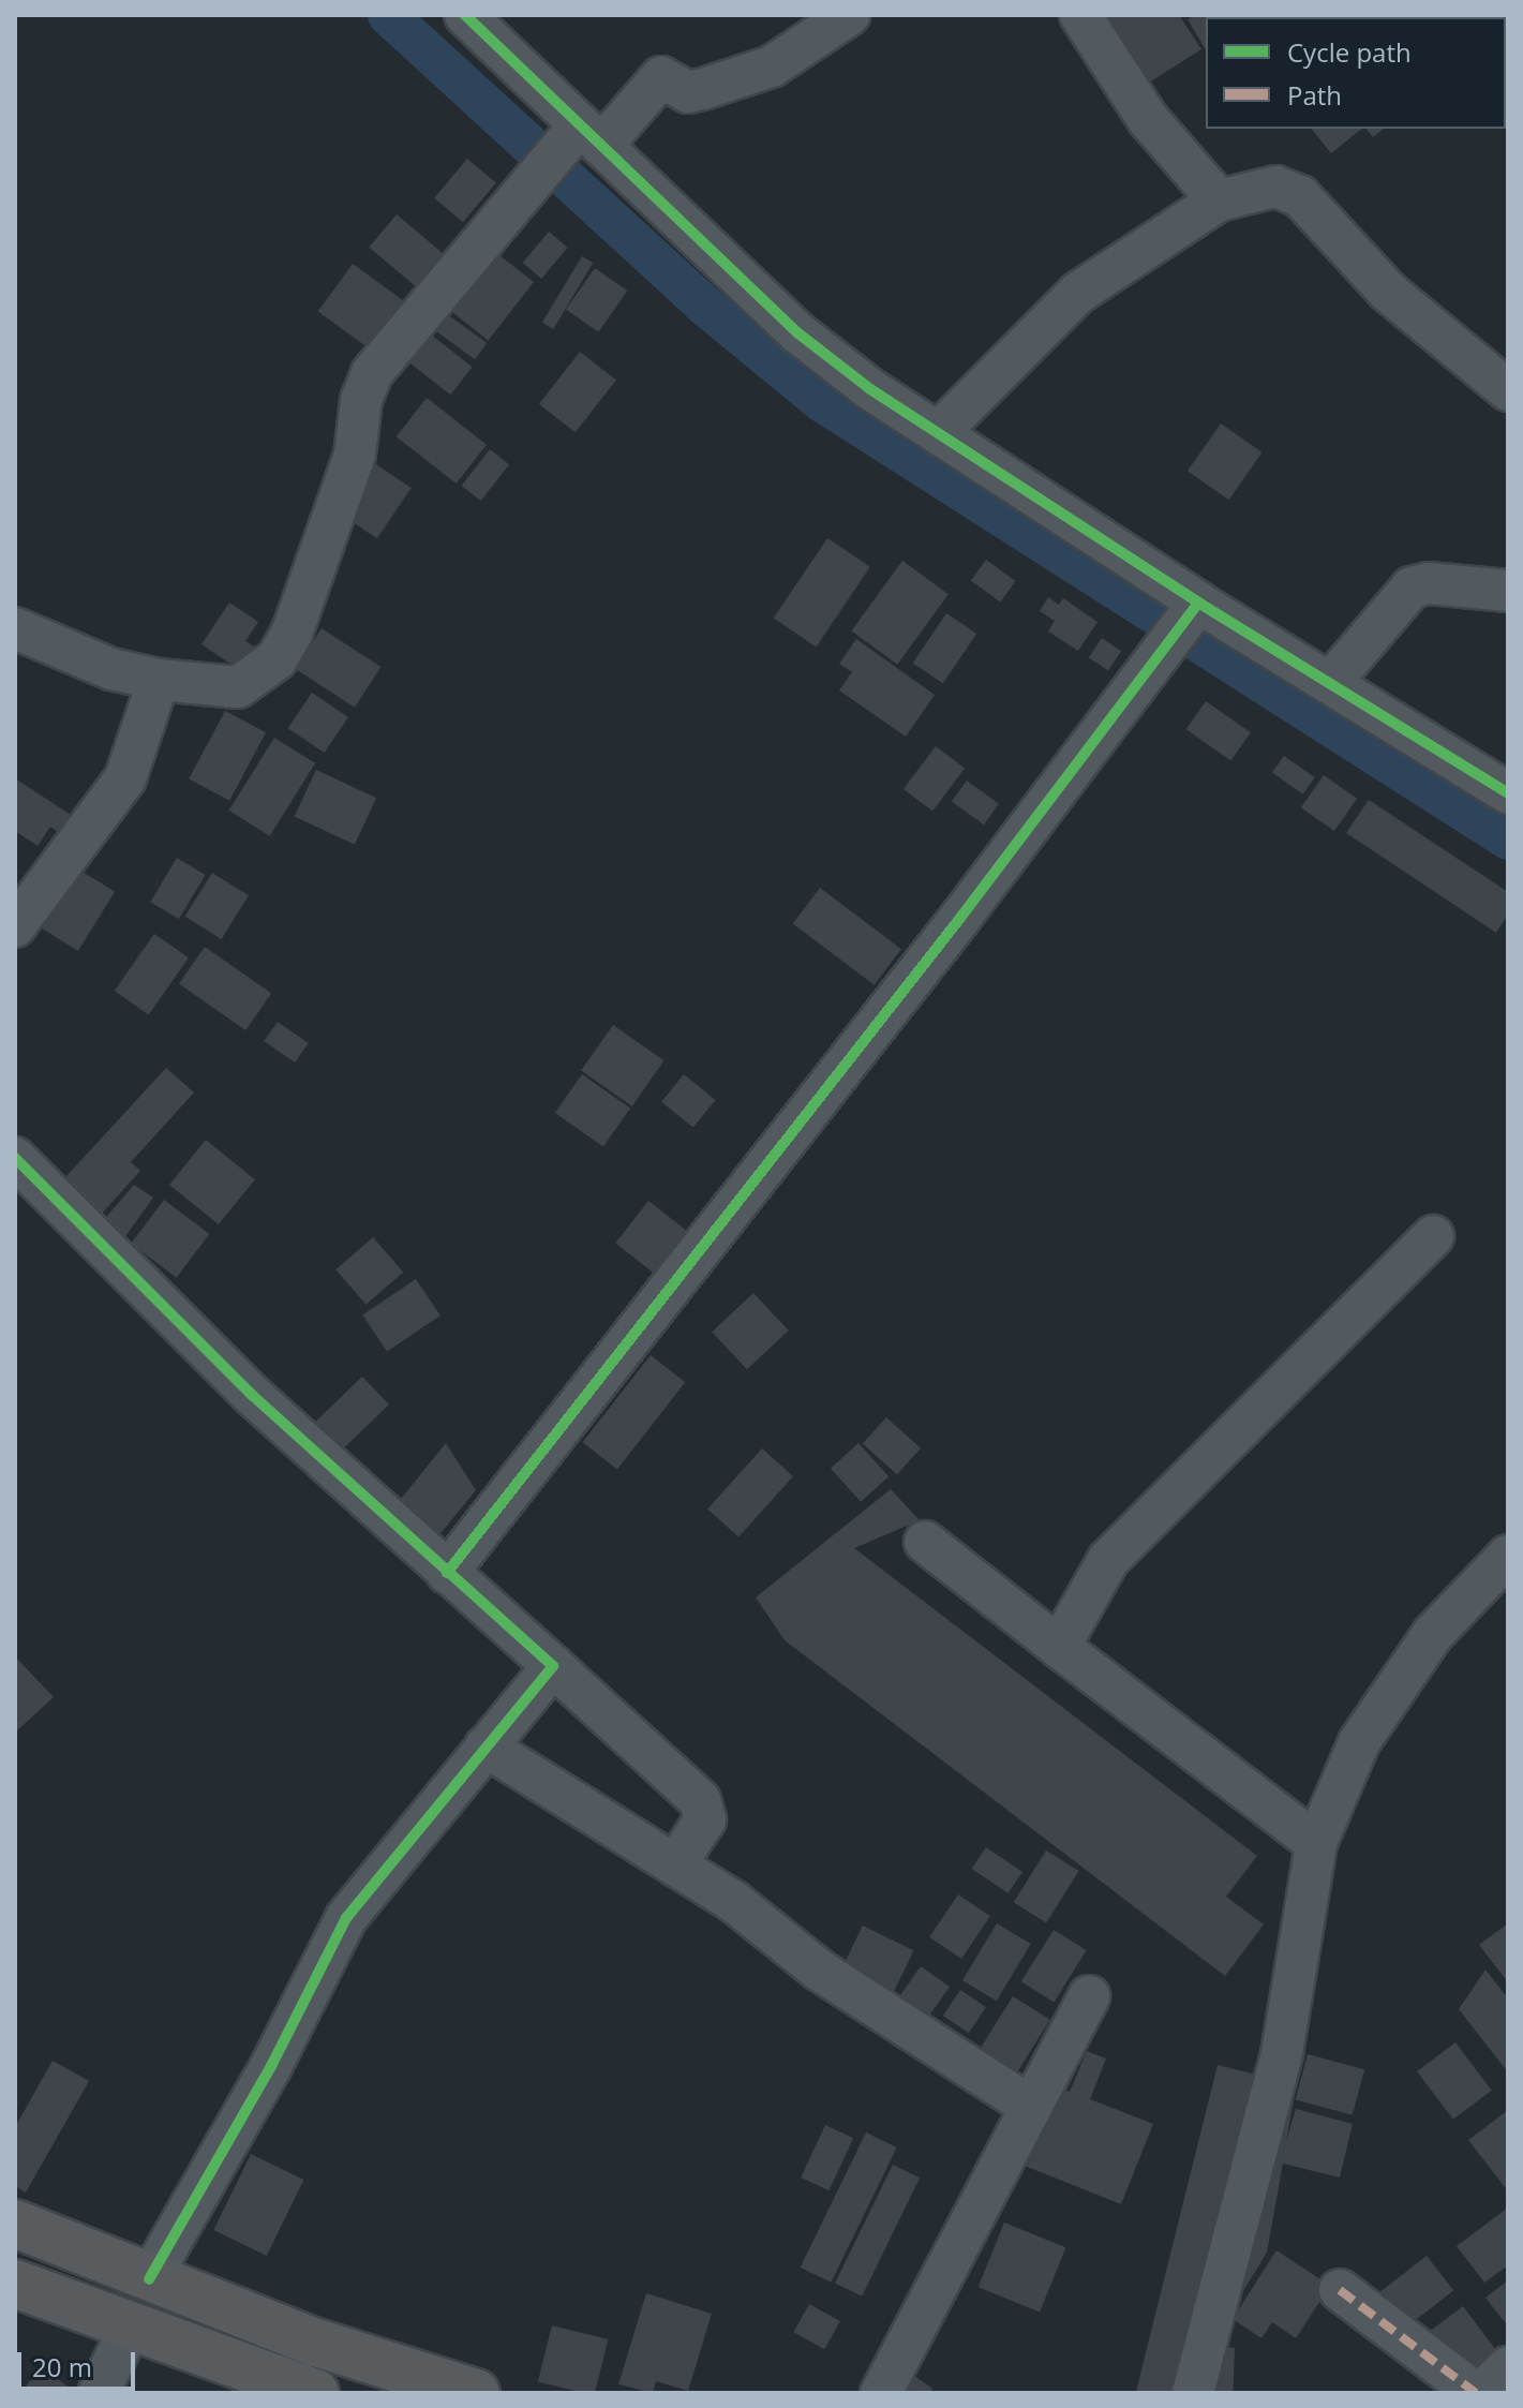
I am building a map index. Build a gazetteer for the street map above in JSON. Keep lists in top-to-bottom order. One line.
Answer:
{"legend":["Cycle path","Path"],"scale_bar":"20 m"}
